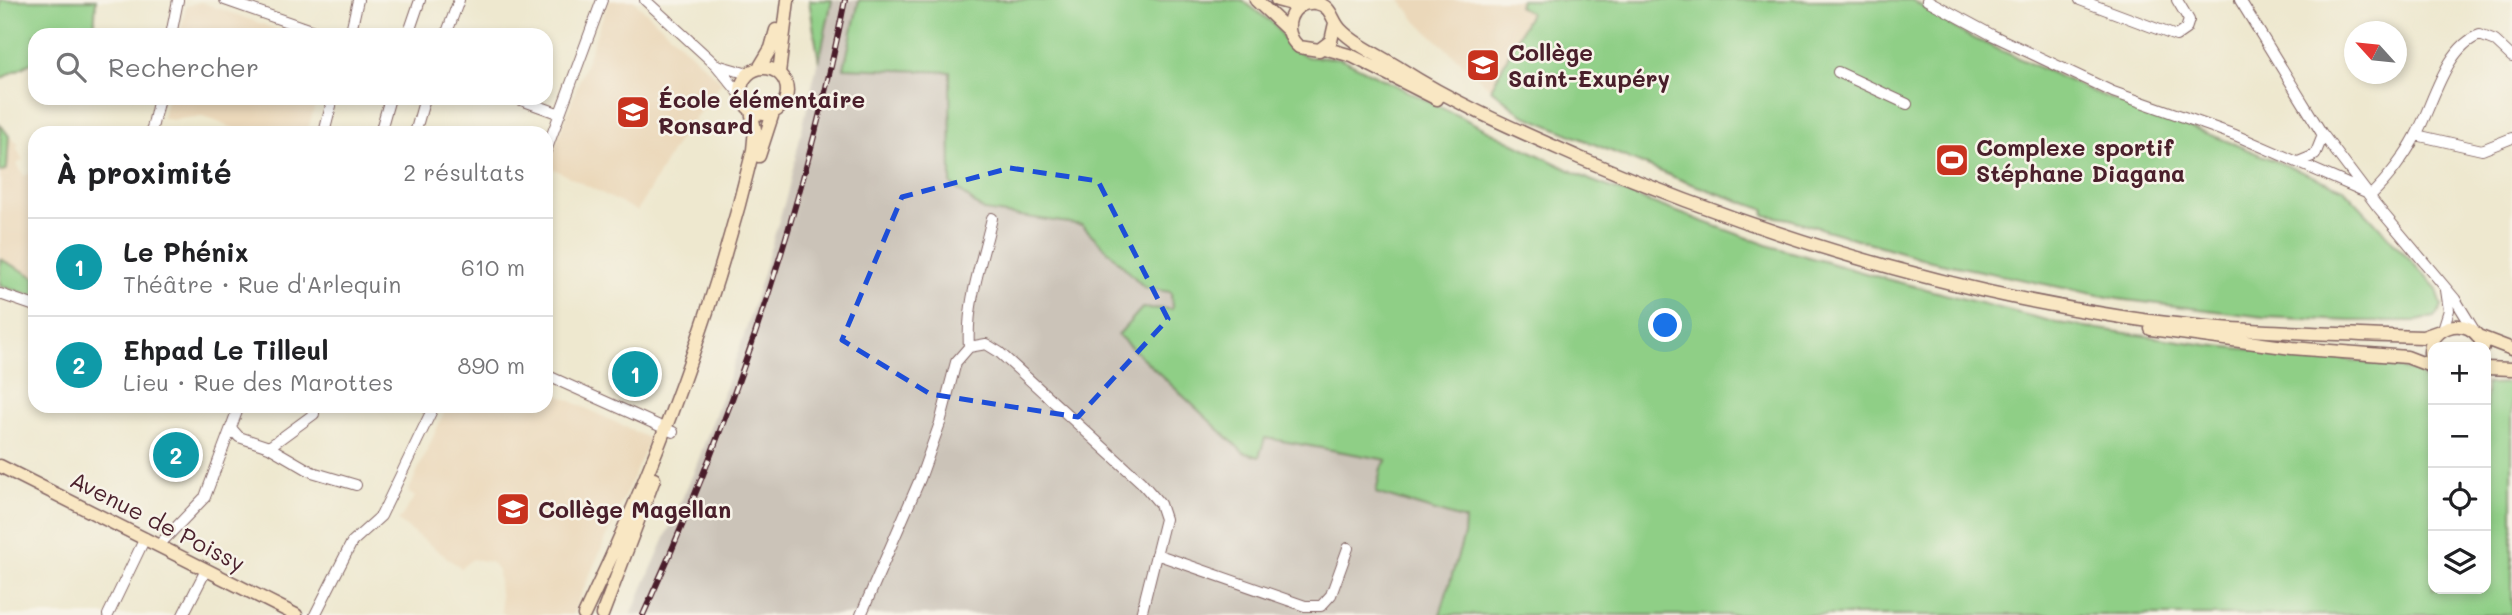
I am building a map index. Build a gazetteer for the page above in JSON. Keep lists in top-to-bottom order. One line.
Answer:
{"streets":{"main road":["Avenue de Poissy"]},"places":{"school or university":["Collège Saint-Exupéry","École élémentaire Ronsard","Collège Magellan"],"sports":["Complexe sportif Stéphane Diagana"]},"north":"top left","page":{"search":"Rechercher","heading":["À proximité","2 résultats"],"list":[{"mark":"1","name":"Le Phénix","note":"Théâtre · Rue d'Arlequin","value":"610 m"},{"mark":"2","name":"Ehpad Le Tilleul","note":"Lieu · Rue des Marottes","value":"890 m"}],"map_buttons":["+","−"],"pins":["1","2"]}}
